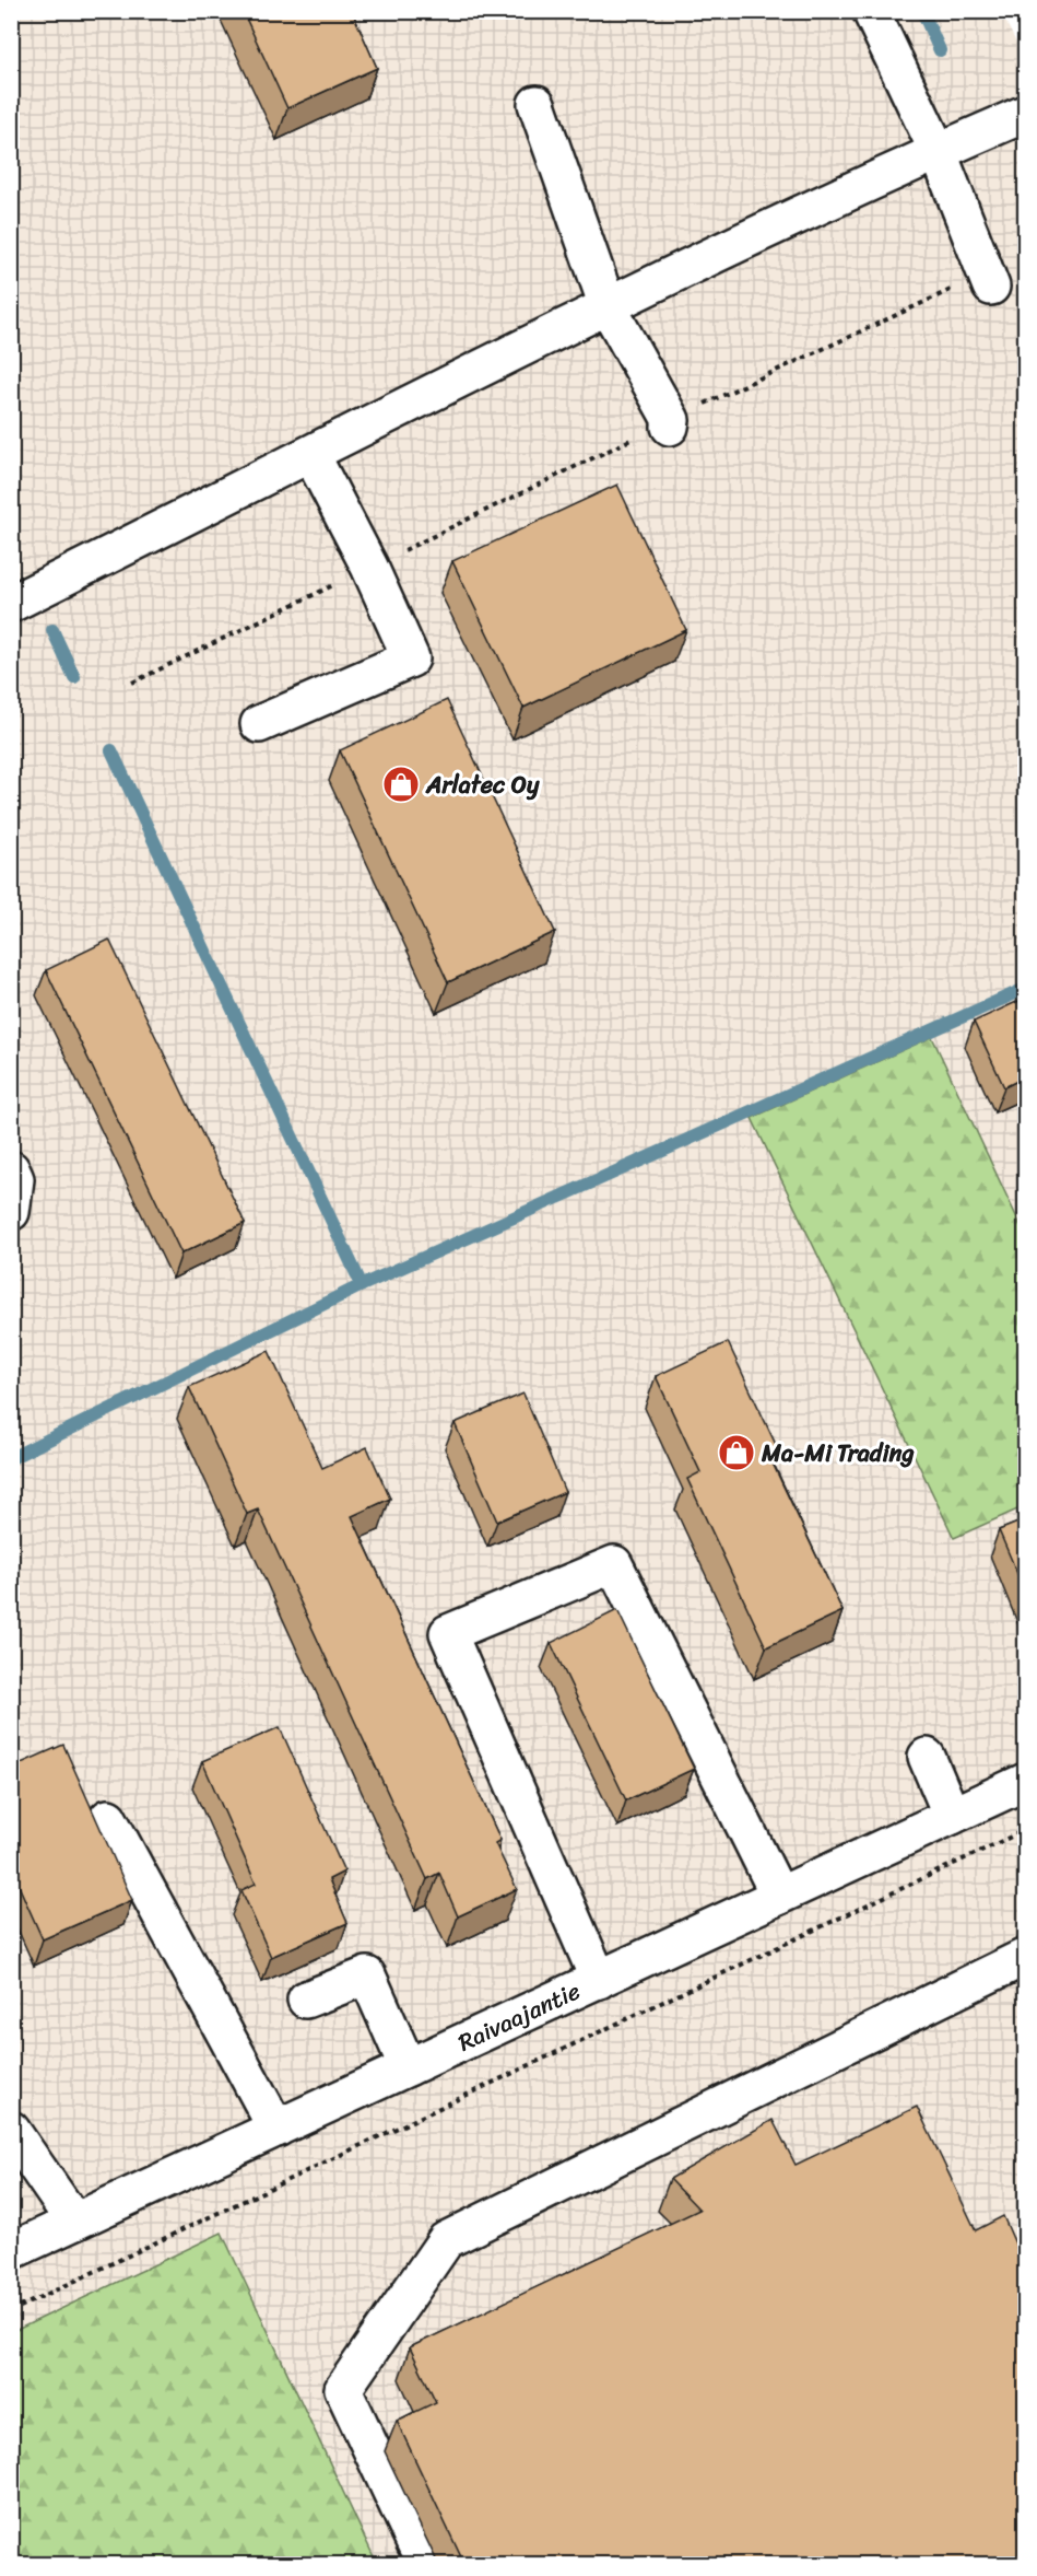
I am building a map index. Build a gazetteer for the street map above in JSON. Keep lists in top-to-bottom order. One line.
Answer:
{"streets":{"street":["Raivaajantie"]},"places":{"shop":["Arlatec Oy","Ma-Mi Trading"]}}
